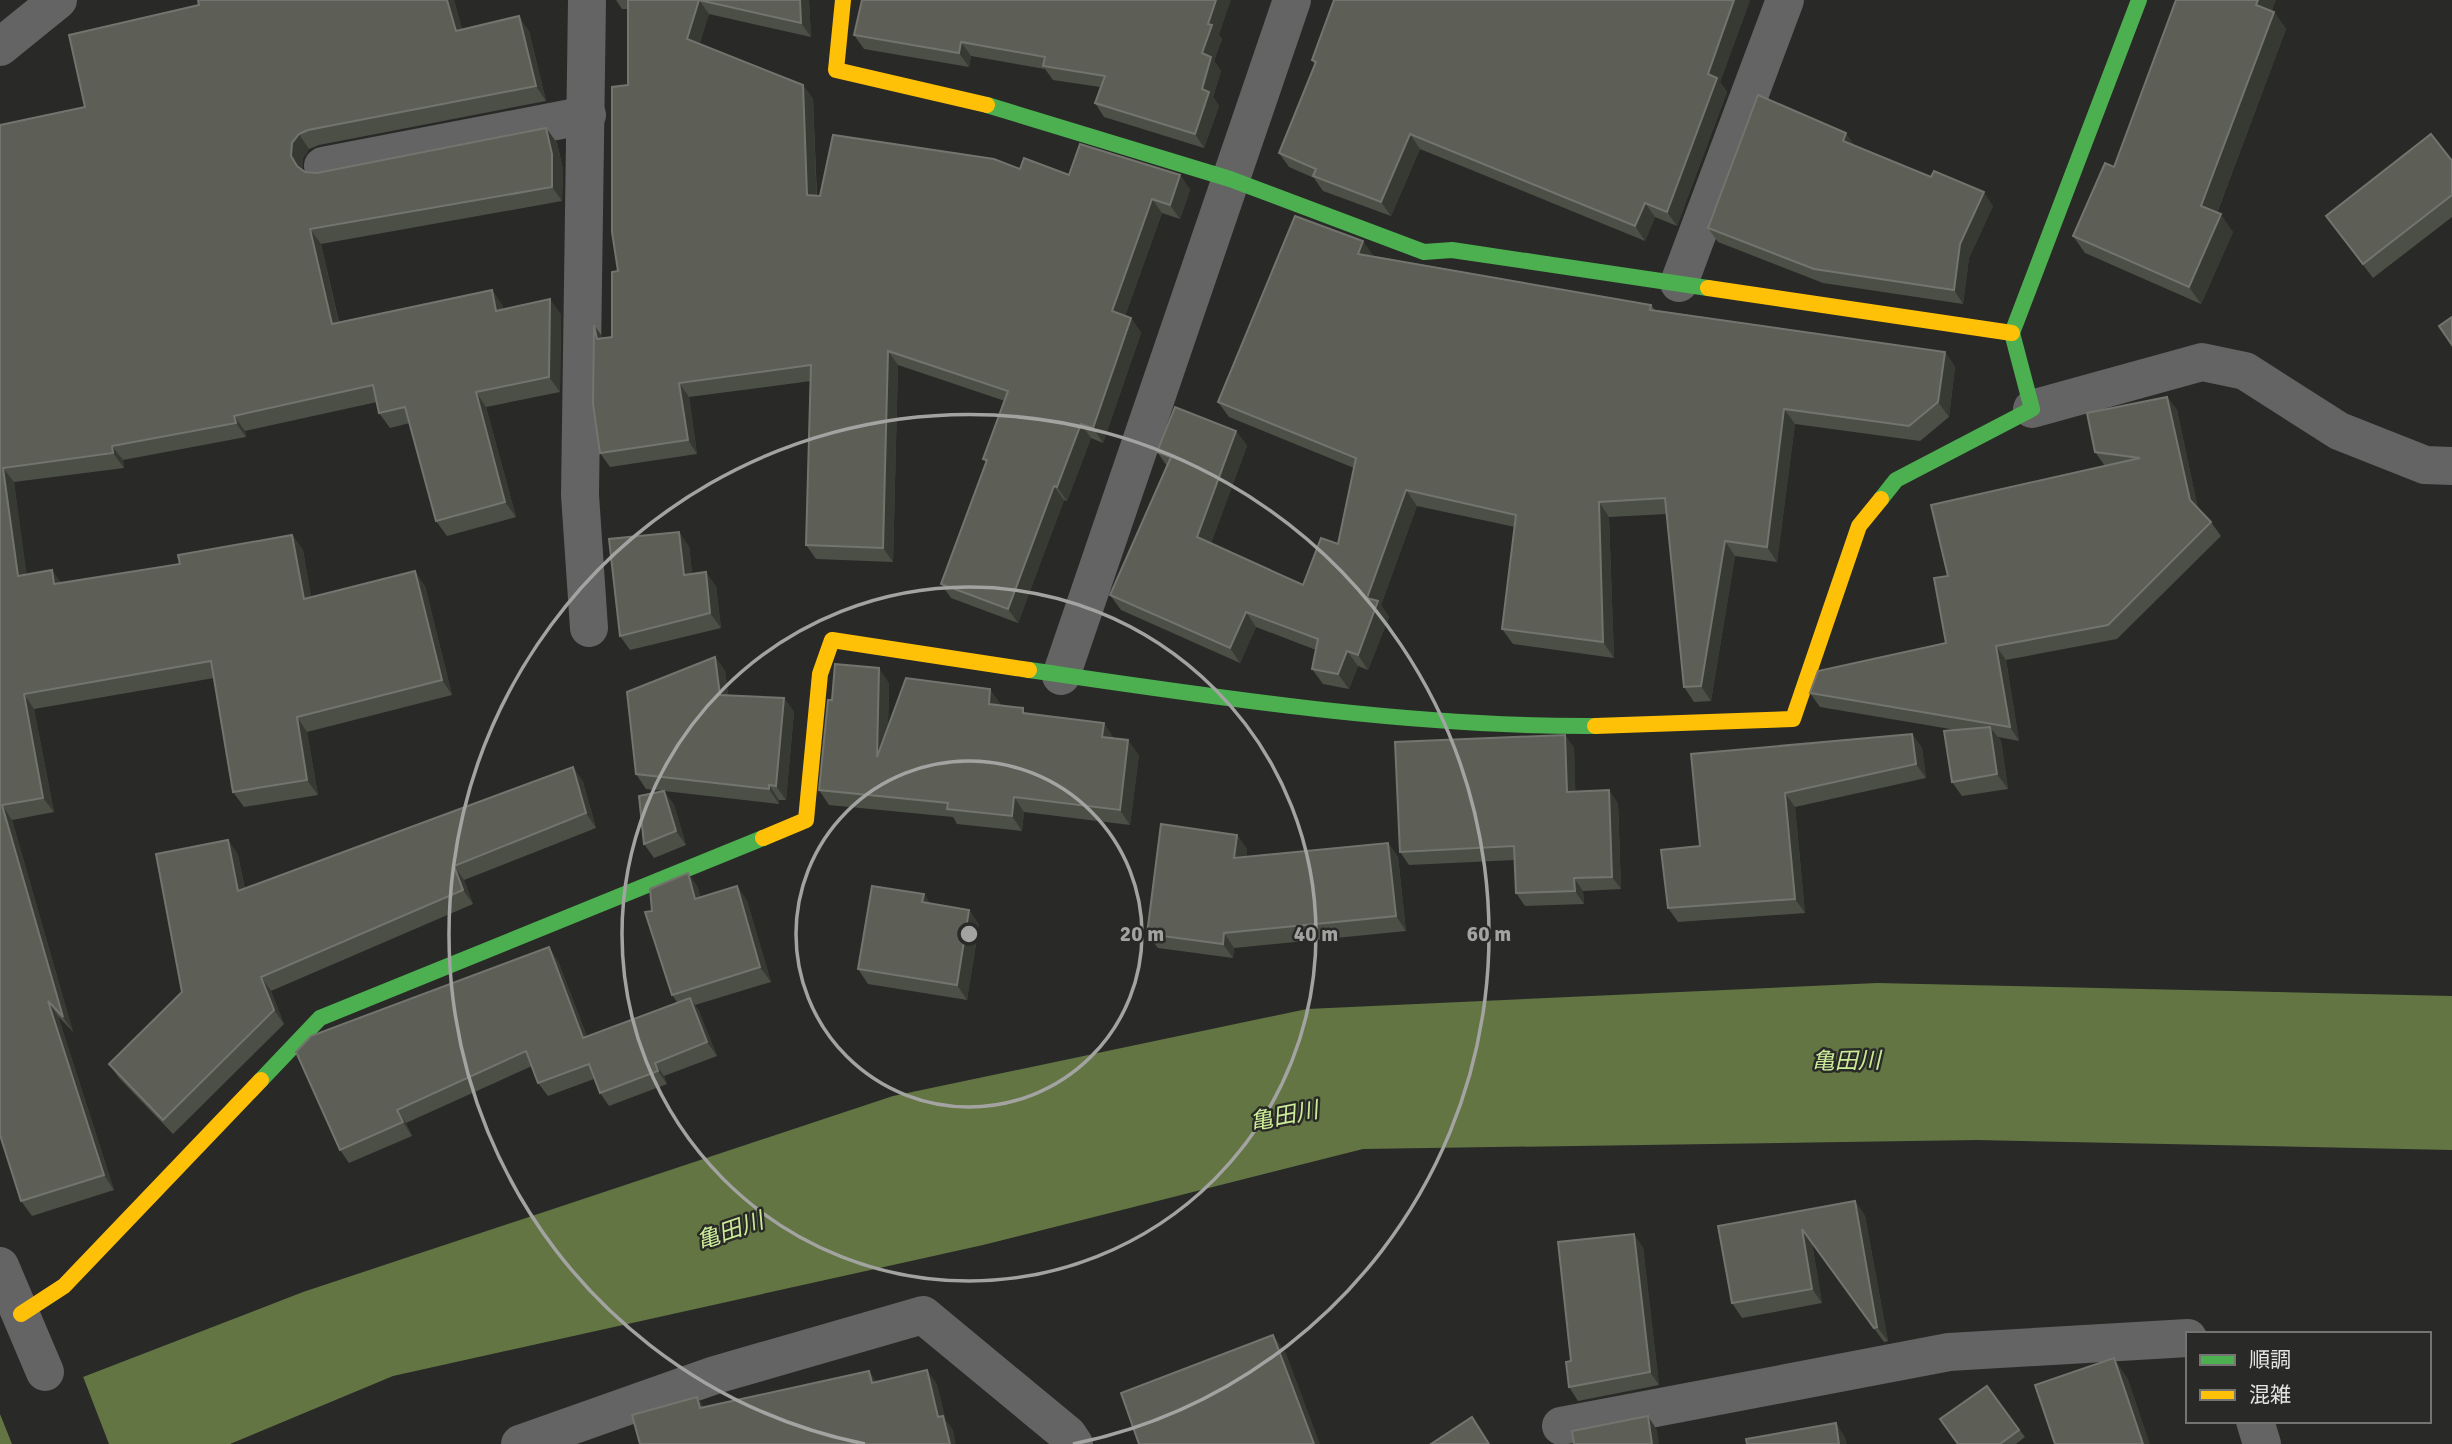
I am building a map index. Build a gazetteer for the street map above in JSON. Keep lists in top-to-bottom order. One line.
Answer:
{"water":["亀田川"],"legend":["順調","混雑"],"rings":["20 m","40 m","60 m"]}
